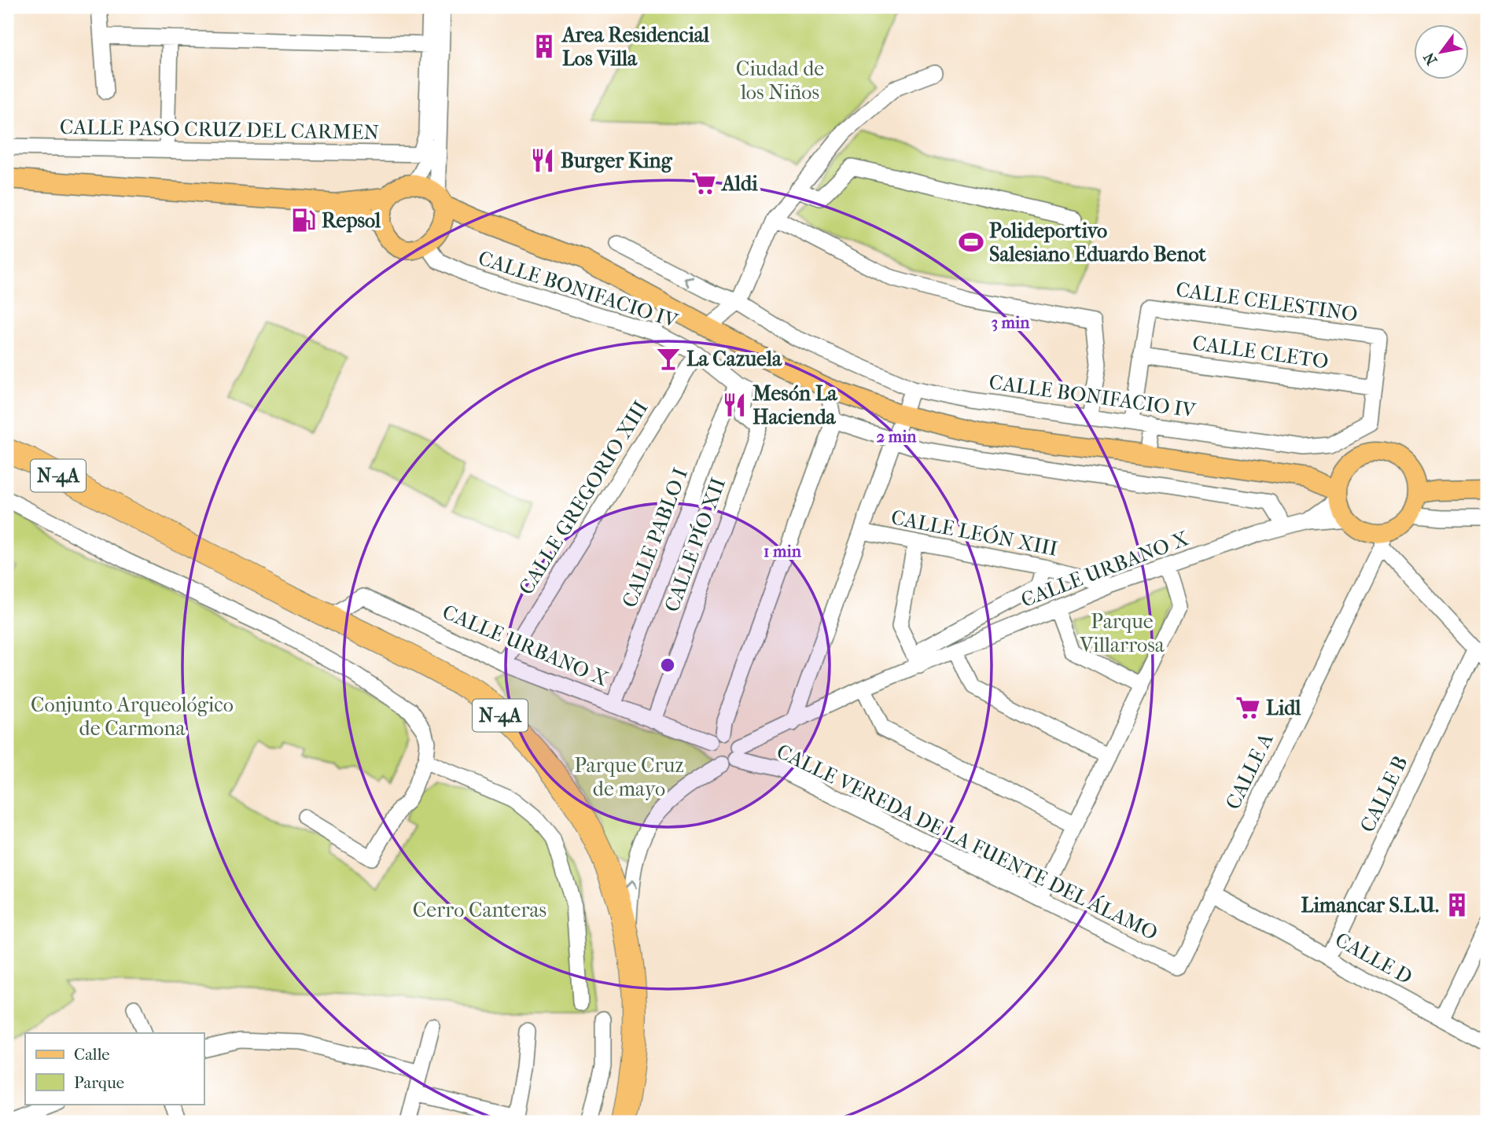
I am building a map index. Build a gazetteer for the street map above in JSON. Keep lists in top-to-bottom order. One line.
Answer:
{"streets":{"highway":["N-4A"],"street":["CALLE PASO CRUZ DEL CARMEN","CALLE BONIFACIO IV","CALLE CELESTINO","CALLE CLETO","CALLE GREGORIO XIII","CALLE LEÓN XIII","CALLE PABLO I","CALLE PÍO XII","CALLE URBANO X","CALLE A","CALLE B","CALLE VEREDA DE LA FUENTE DEL ÁLAMO","CALLE D"]},"crossings":[["CALLE BONIFACIO IV","CALLE CELESTINO"],["CALLE BONIFACIO IV","CALLE CLETO"],["CALLE BONIFACIO IV","CALLE GREGORIO XIII"],["CALLE BONIFACIO IV","CALLE PABLO I"],["CALLE BONIFACIO IV","CALLE PÍO XII"],["CALLE CELESTINO","CALLE CLETO"],["N-4A","CALLE URBANO X"],["CALLE GREGORIO XIII","CALLE URBANO X"],["CALLE LEÓN XIII","CALLE URBANO X"],["CALLE PABLO I","CALLE PÍO XII"],["CALLE PABLO I","CALLE URBANO X"],["CALLE PÍO XII","CALLE URBANO X"],["CALLE URBANO X","CALLE VEREDA DE LA FUENTE DEL ÁLAMO"],["CALLE A","CALLE VEREDA DE LA FUENTE DEL ÁLAMO"],["CALLE A","CALLE D"],["CALLE B","CALLE D"]],"parks":["Ciudad de los Niños","Parque Villarrosa","Conjunto Arqueológico de Carmona","Parque Cruz de mayo","Cerro Canteras"],"places":{"building":["Area Residencial Los Villa","Limancar S.L.U."],"restaurant":["Burger King","Mesón La Hacienda"],"supermarket":["Aldi","Lidl"],"fuel station":["Repsol"],"sports":["Polideportivo Salesiano Eduardo Benot"],"bar":["La Cazuela"]},"legend":["Calle","Parque"],"north":"bottom left","rings":["3 min","2 min","1 min"]}
